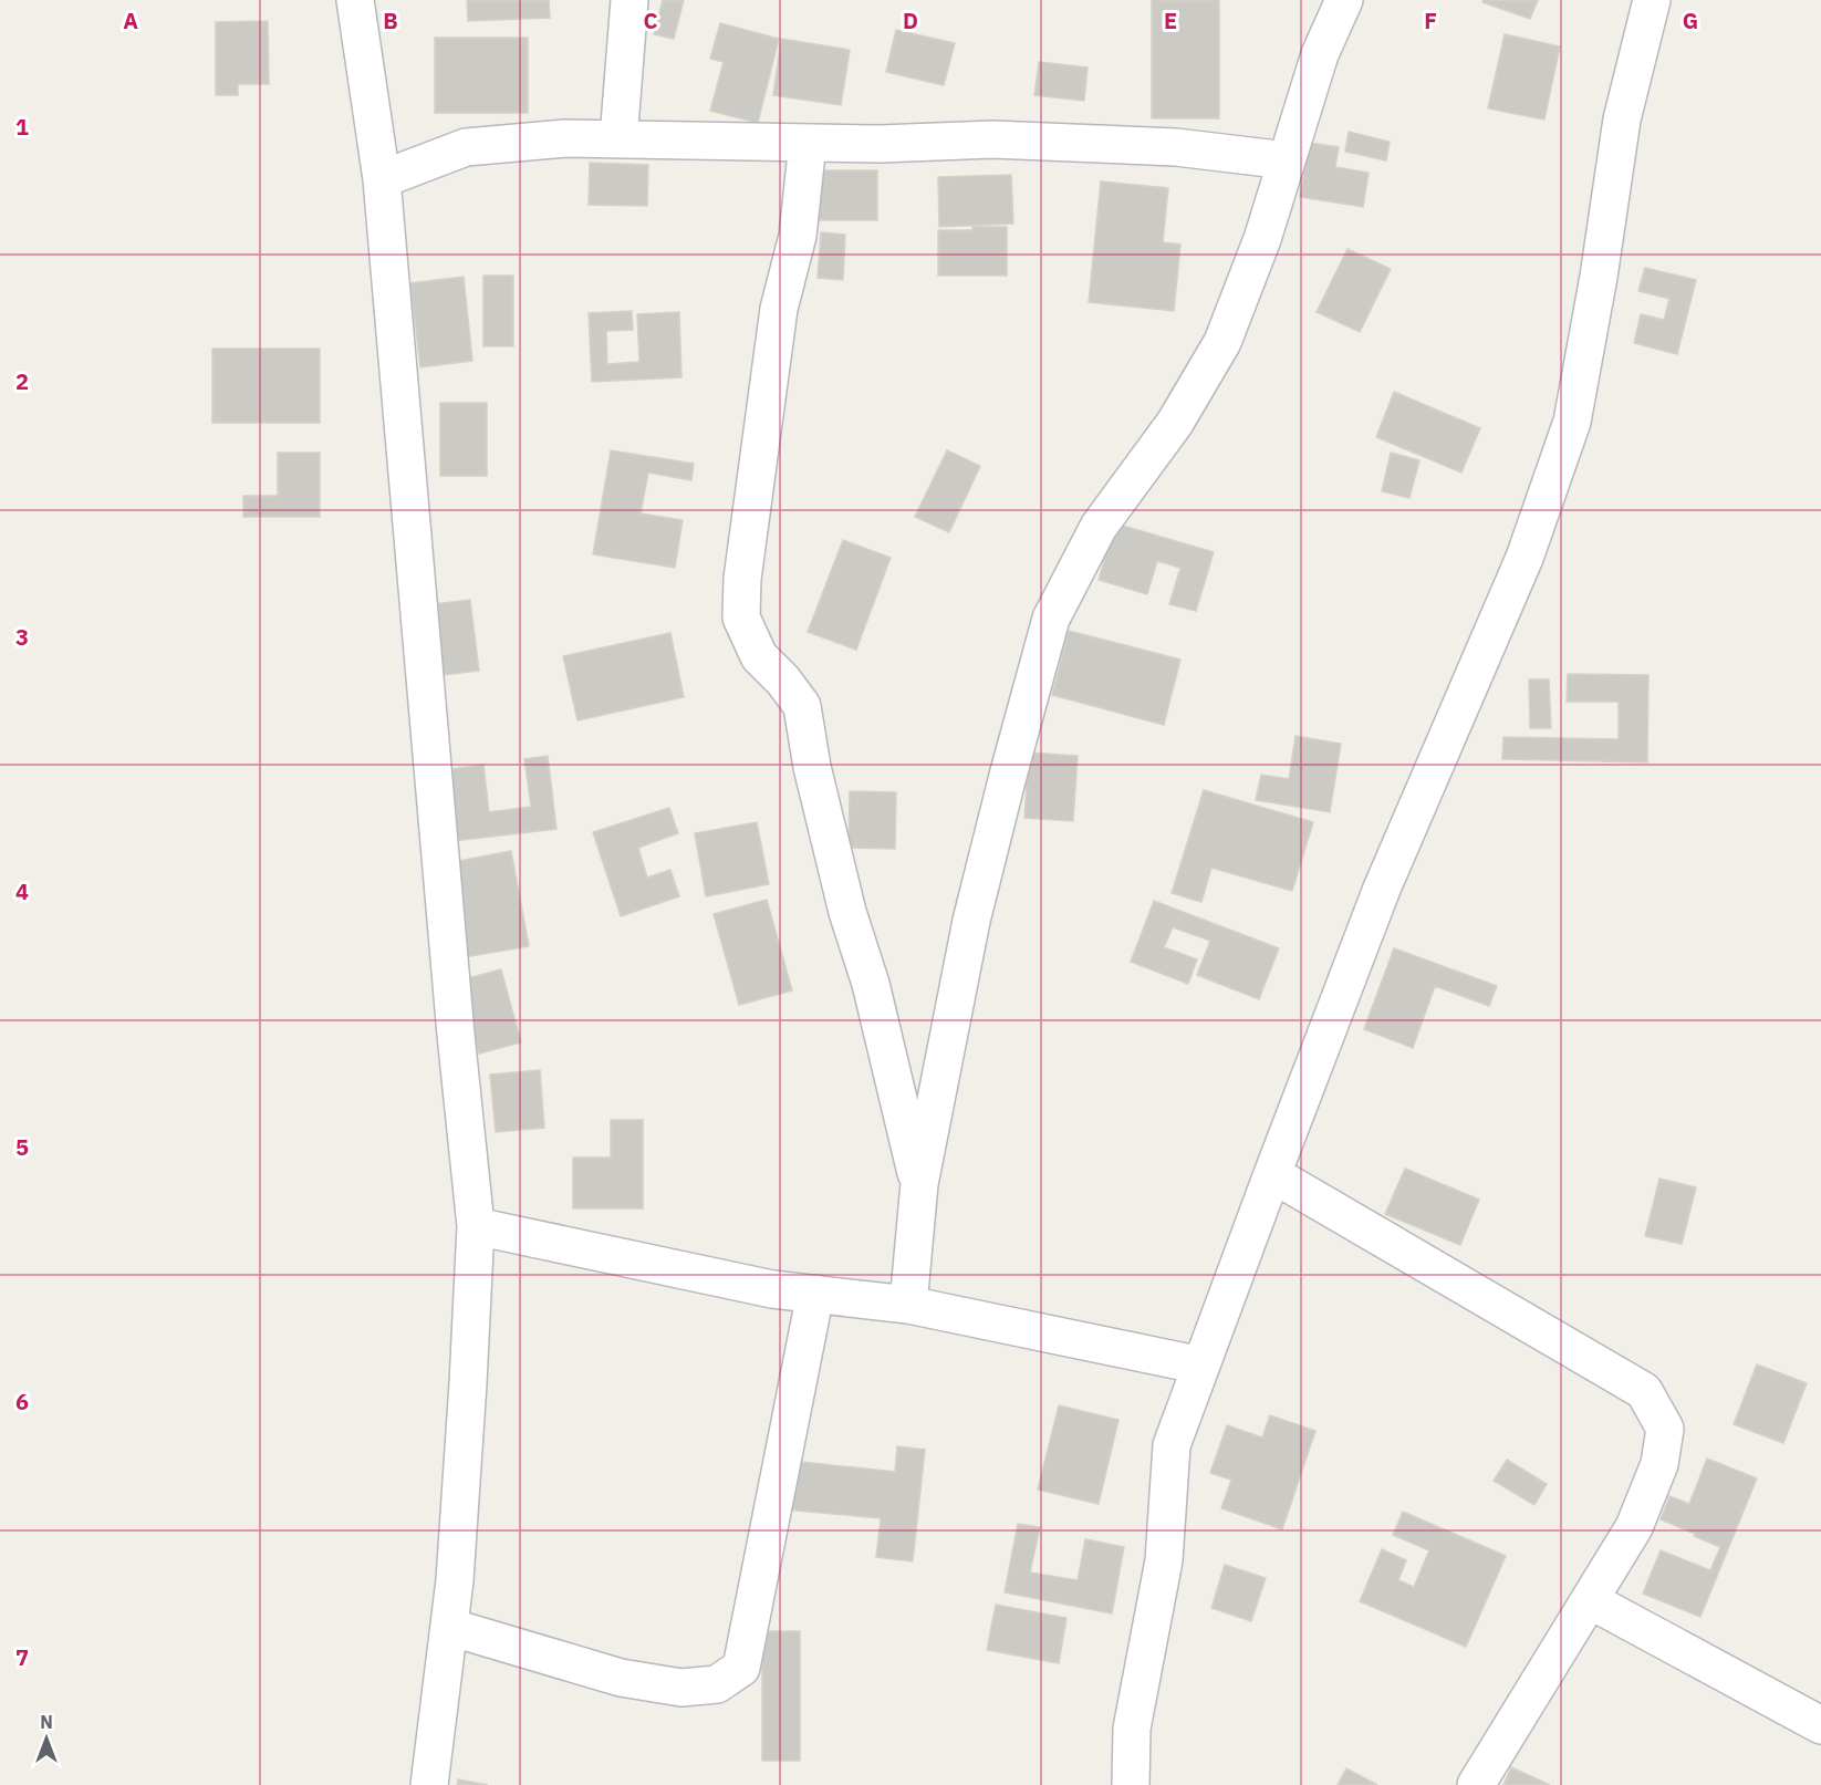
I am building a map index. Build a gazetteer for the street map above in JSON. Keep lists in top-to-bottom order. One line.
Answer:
{"north":"top","grid":{"columns":["A","B","C","D","E","F","G"],"rows":["1","2","3","4","5","6","7"]}}
